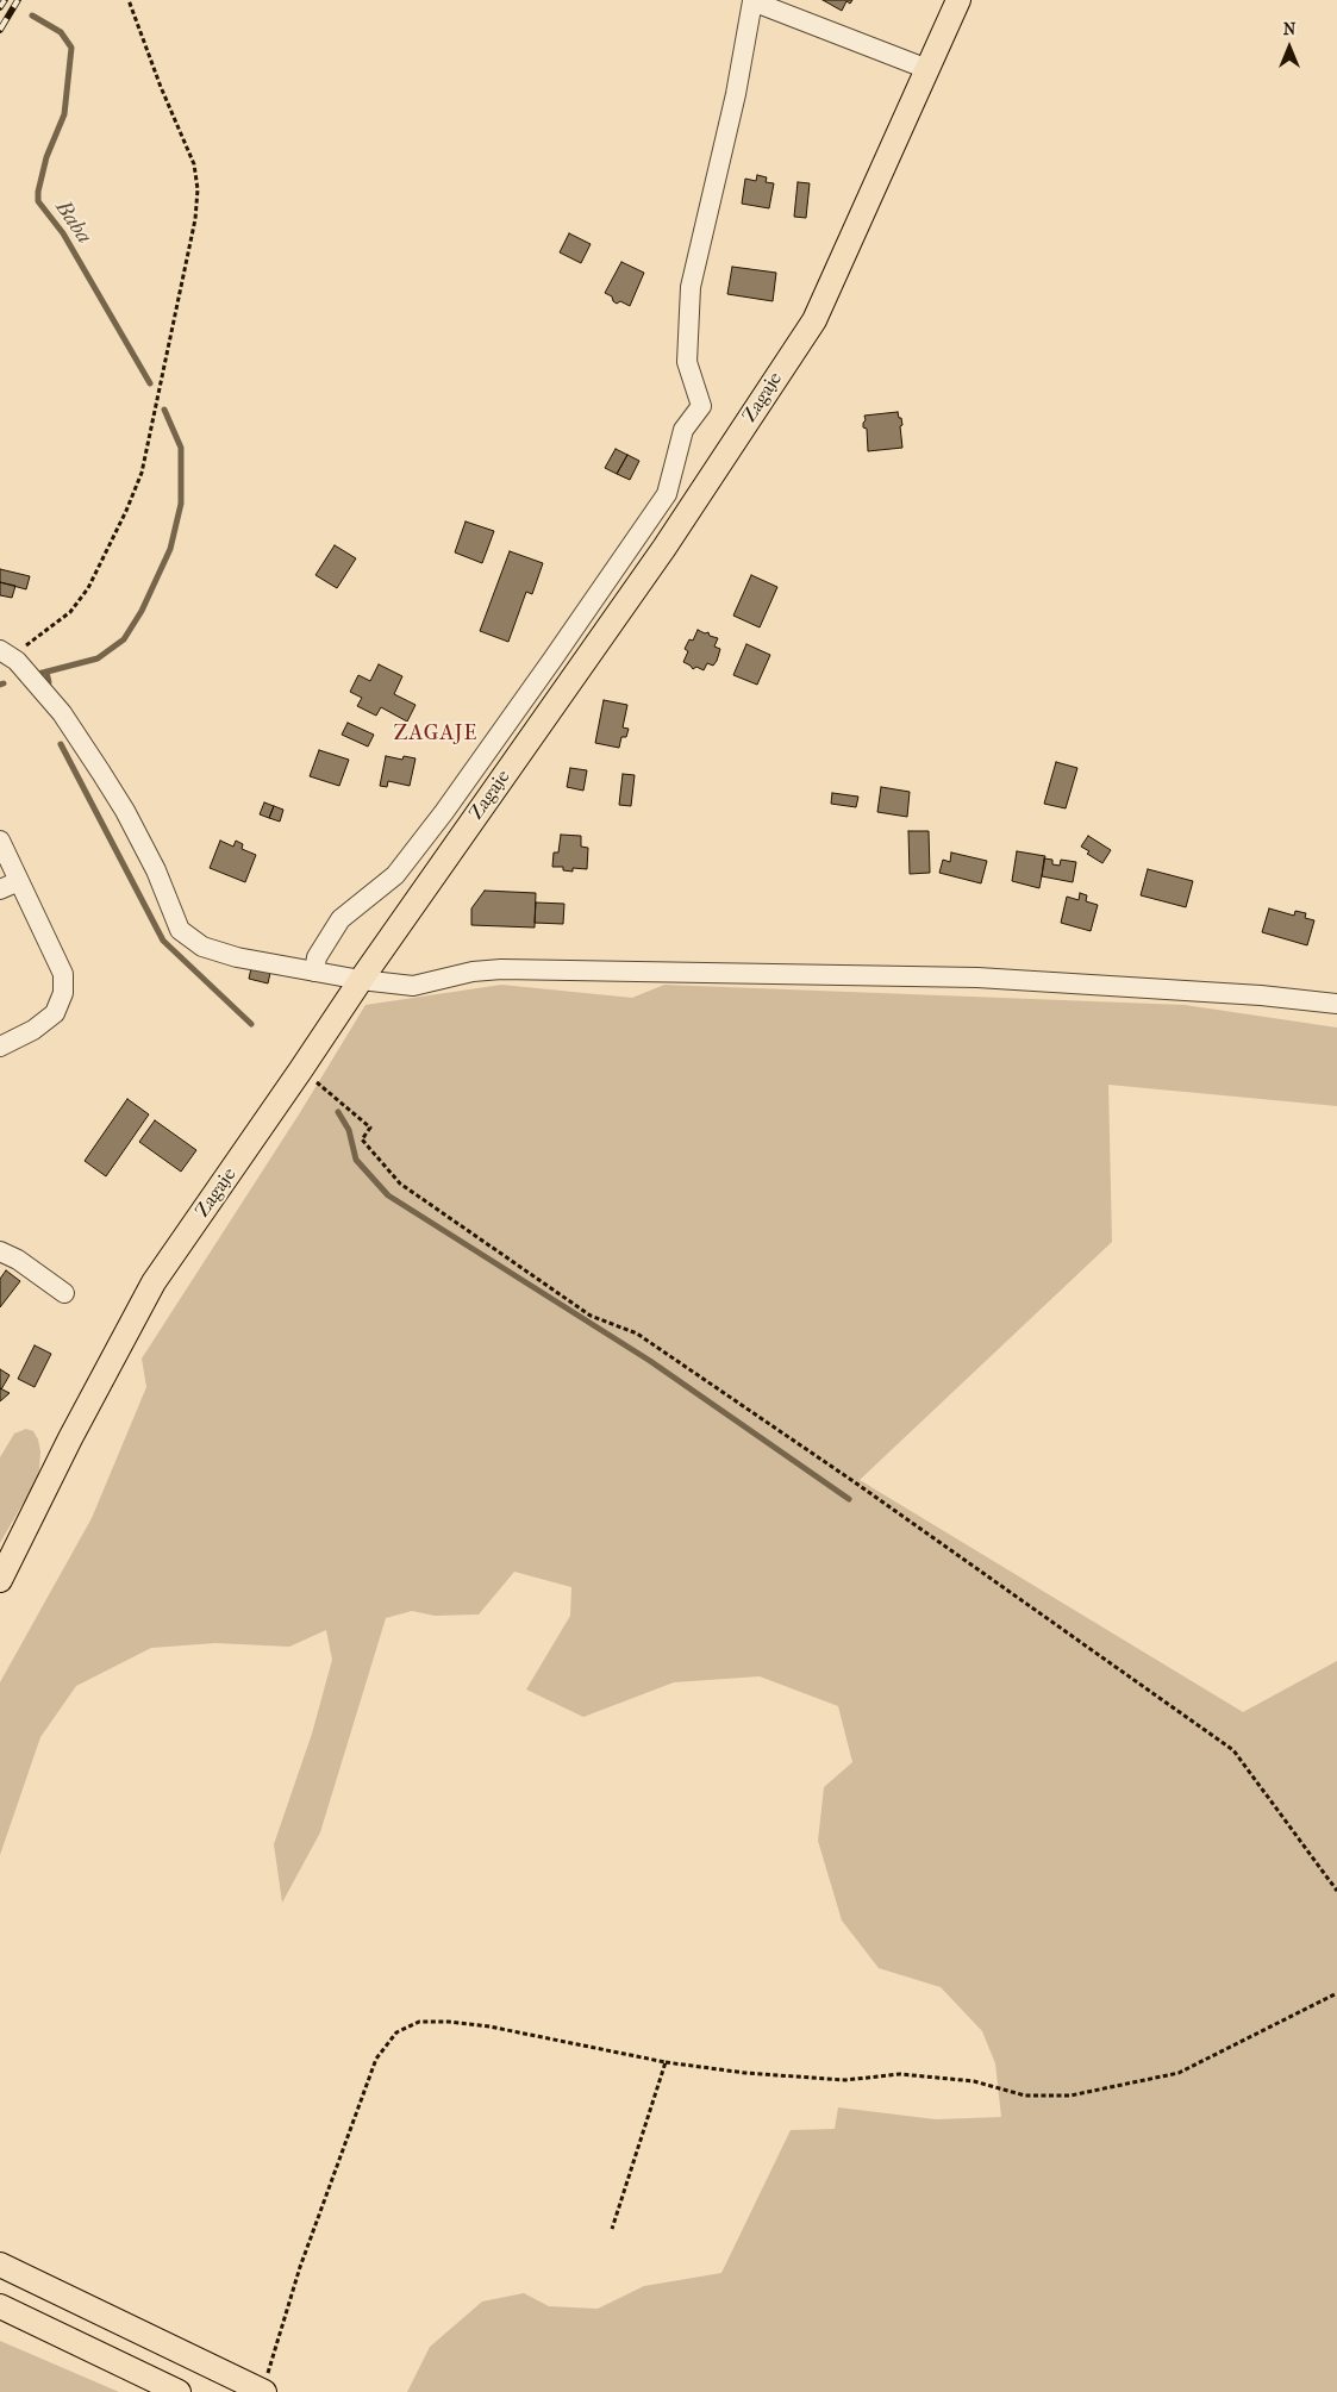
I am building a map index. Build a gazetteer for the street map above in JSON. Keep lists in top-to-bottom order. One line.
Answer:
{"streets":{"main road":["Zagaje"]},"districts":["ZAGAJE"],"water":["Baba"],"north":"top"}
